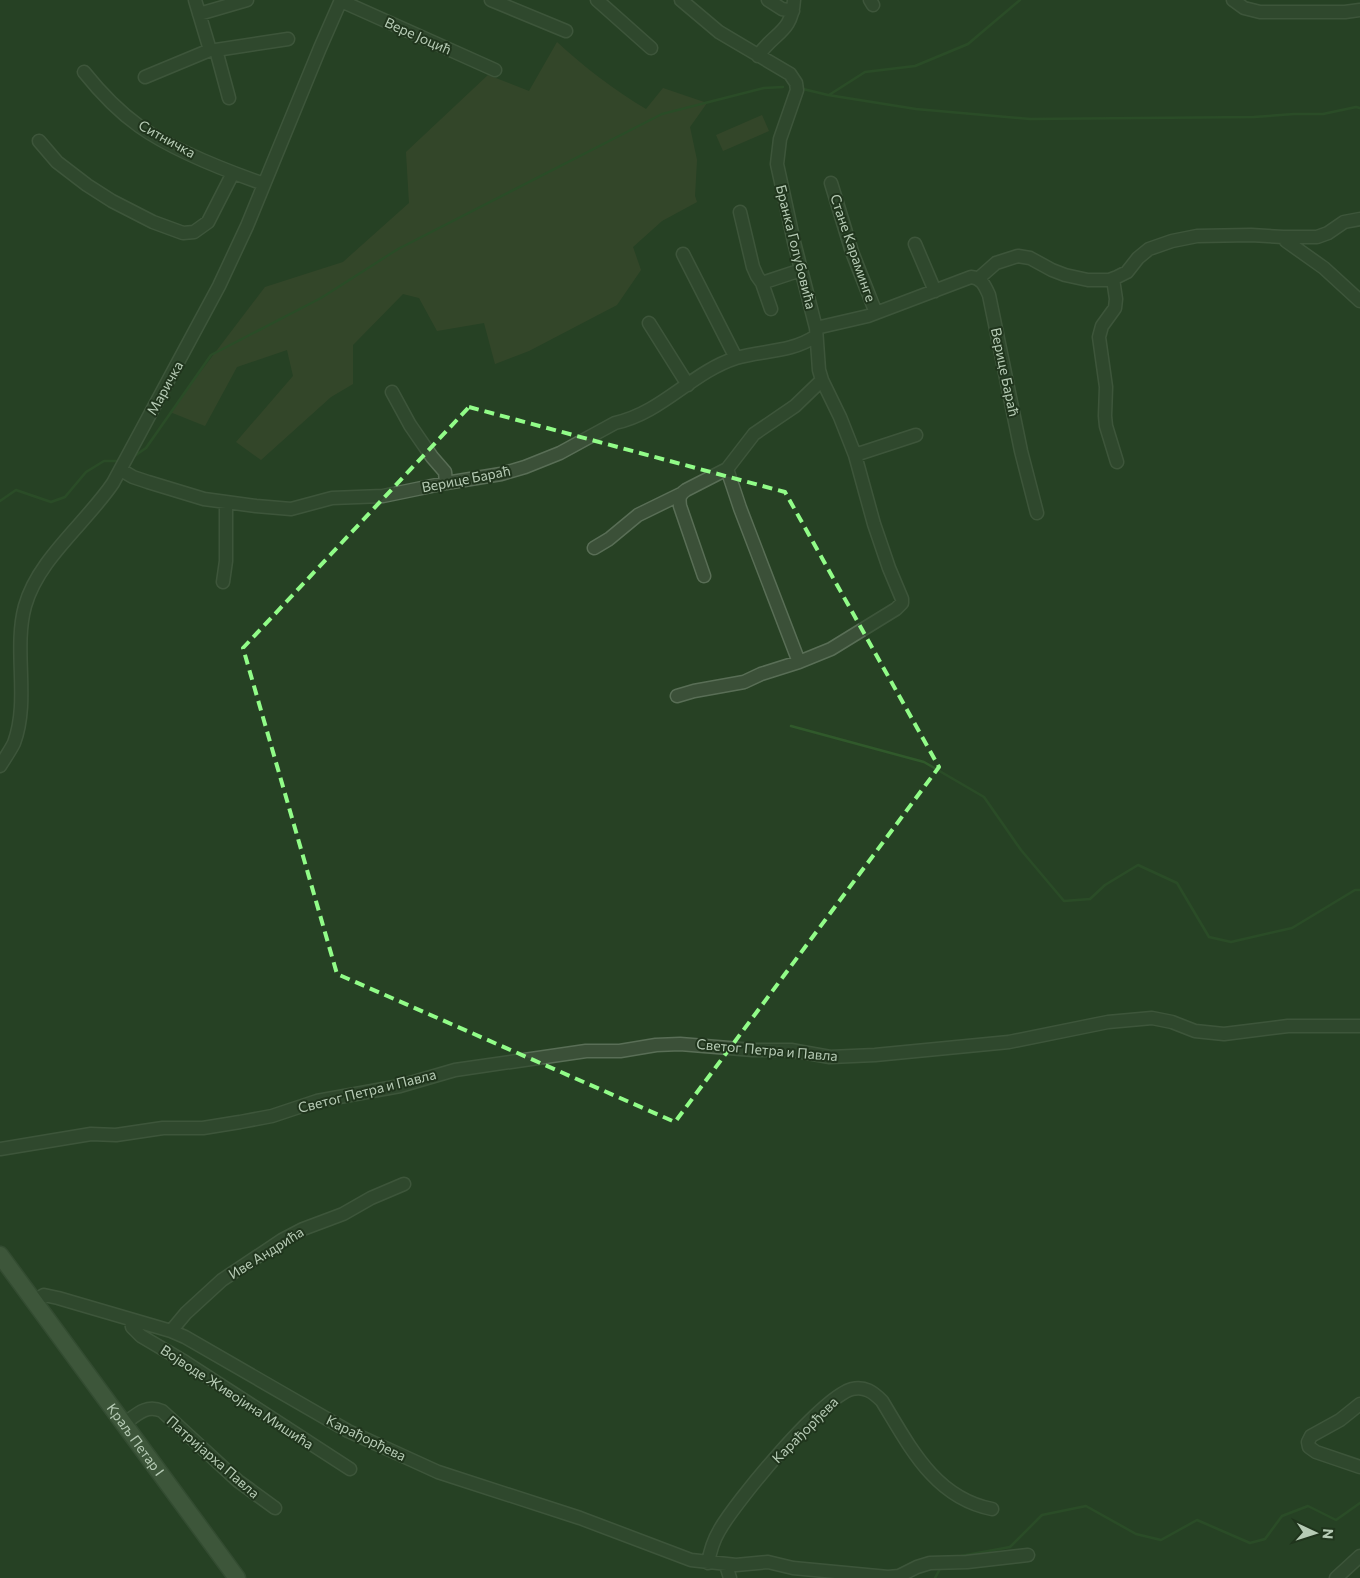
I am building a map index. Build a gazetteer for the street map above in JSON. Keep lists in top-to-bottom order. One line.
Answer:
{"streets":{"main road":["Краљ Петар I"],"street":["Вере Јоцић","Ситничка","Бранка Голубовића","Стане Караминге","Верице Бараћ","Маричка","Светог Петра и Павла","Иве Андрића","Војводе Живојина Мишића","Карађорђева","Патријарха Павла"]},"crossings":[["Вере Јоцић","Маричка"],["Ситничка","Маричка"],["Бранка Голубовића","Верице Бараћ"],["Стане Караминге","Верице Бараћ"],["Верице Бараћ","Маричка"],["Иве Андрића","Карађорђева"],["Војводе Живојина Мишића","Карађорђева"],["Карађорђева","Краљ Петар I"],["Краљ Петар I","Патријарха Павла"]],"north":"right"}
